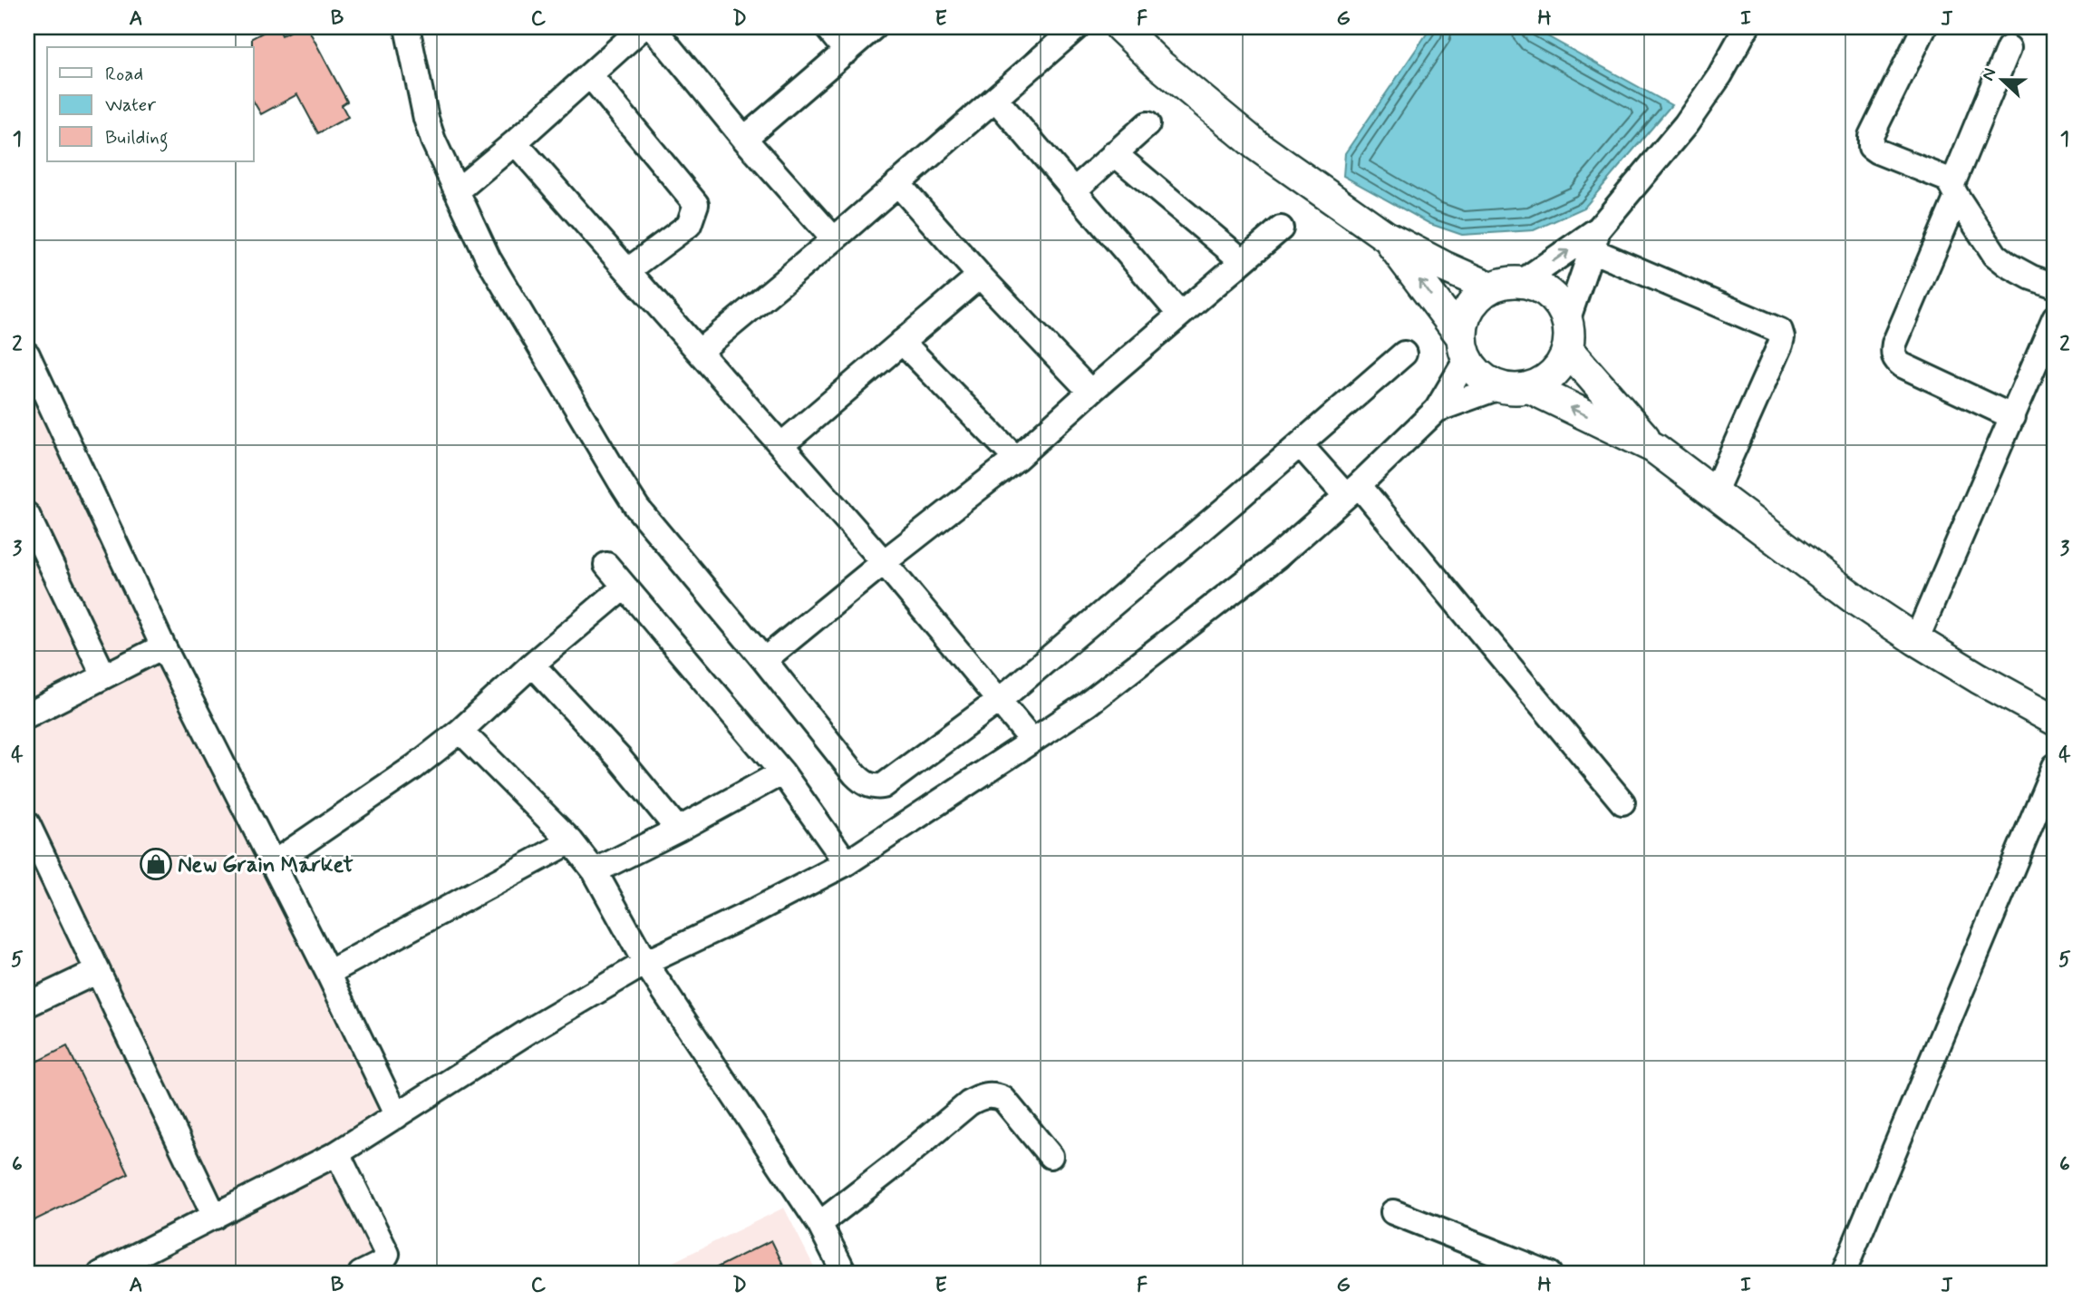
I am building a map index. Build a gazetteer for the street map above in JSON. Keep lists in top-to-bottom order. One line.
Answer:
{"places":{"shop":["New Grain Market"]},"legend":["Road","Water","Building"],"north":"left","grid":{"columns":["A","B","C","D","E","F","G","H","I","J"],"rows":["1","2","3","4","5","6"]}}
